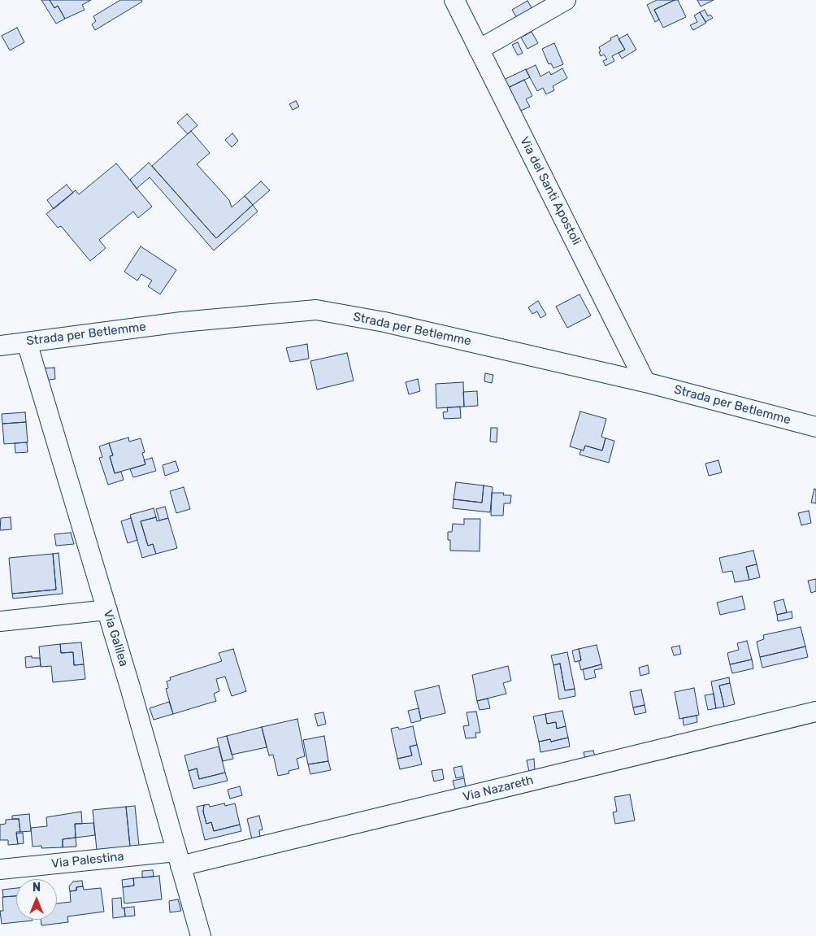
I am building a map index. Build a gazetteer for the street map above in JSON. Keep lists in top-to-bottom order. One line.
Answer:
{"streets":{"street":["Via del Santi Apostoli","Strada per Betlemme","Via Galilea","Via Nazareth","Via Palestina"]},"crossings":[["Via del Santi Apostoli","Strada per Betlemme"],["Strada per Betlemme","Via Galilea"],["Via Galilea","Via Nazareth"],["Via Galilea","Via Palestina"],["Via Nazareth","Via Palestina"]],"north":"top"}
